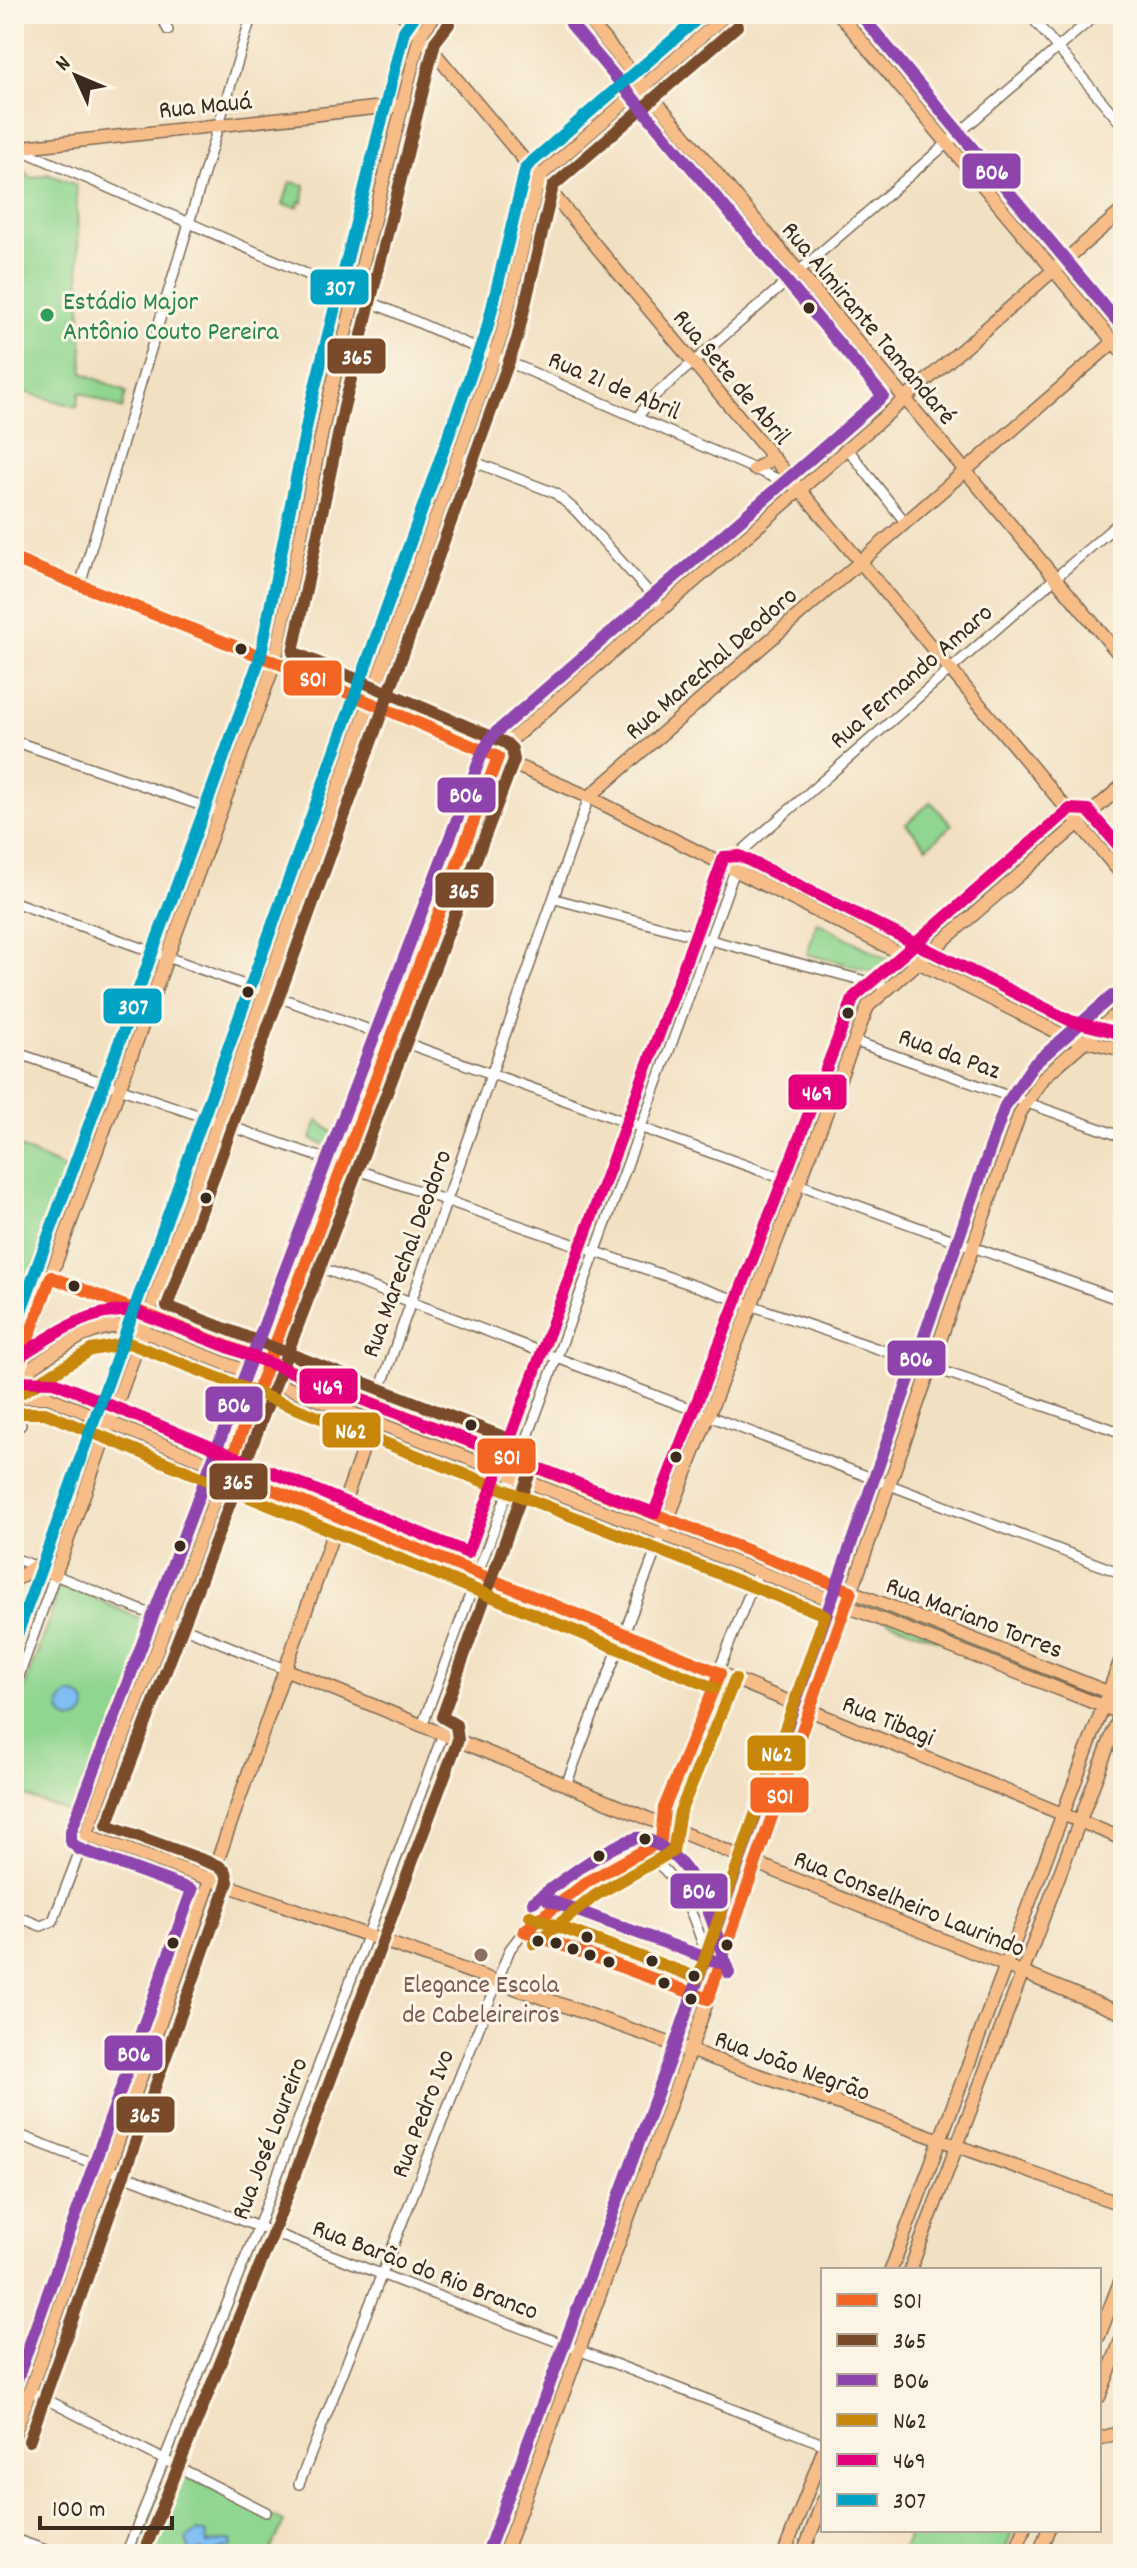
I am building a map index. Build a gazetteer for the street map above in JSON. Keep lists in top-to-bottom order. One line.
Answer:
{"streets":{"main road":["Rua Mauá","Rua Almirante Tamandaré","Rua Sete de Abril","Rua Marechal Deodoro","Rua Mariano Torres","Rua Tibagi","Rua Conselheiro Laurindo","Rua João Negrão"],"street":["Rua 21 de Abril","Rua Fernando Amaro","Rua da Paz","Rua Pedro Ivo","Rua José Loureiro","Rua Barão do Rio Branco"]},"crossings":[["Rua Mauá","Rua 21 de Abril"],["Rua Almirante Tamandaré","Rua Marechal Deodoro"],["Rua Almirante Tamandaré","Rua Fernando Amaro"],["Rua Sete de Abril","Rua 21 de Abril"],["Rua Sete de Abril","Rua Marechal Deodoro"],["Rua Sete de Abril","Rua Fernando Amaro"],["Rua Marechal Deodoro","Rua Mariano Torres"],["Rua Marechal Deodoro","Rua Tibagi"],["Rua Marechal Deodoro","Rua Conselheiro Laurindo"],["Rua Marechal Deodoro","Rua João Negrão"],["Rua Marechal Deodoro","Rua Barão do Rio Branco"],["Rua Fernando Amaro","Rua Mariano Torres"],["Rua Fernando Amaro","Rua Tibagi"],["Rua Fernando Amaro","Rua Conselheiro Laurindo"],["Rua Conselheiro Laurindo","Rua Pedro Ivo"],["Rua Conselheiro Laurindo","Rua José Loureiro"],["Rua João Negrão","Rua Pedro Ivo"],["Rua João Negrão","Rua José Loureiro"],["Rua Pedro Ivo","Rua Barão do Rio Branco"],["Rua José Loureiro","Rua Barão do Rio Branco"]],"places":["Estádio Major Antônio Couto Pereira","Elegance Escola de Cabeleireiros"],"lines":["transit line B06","transit line 307","transit line 365","transit line S01","transit line 469","transit line N62"],"legend":["S01","365","B06","N62","469","307"],"scale_bar":"100 m","north":"top left"}
